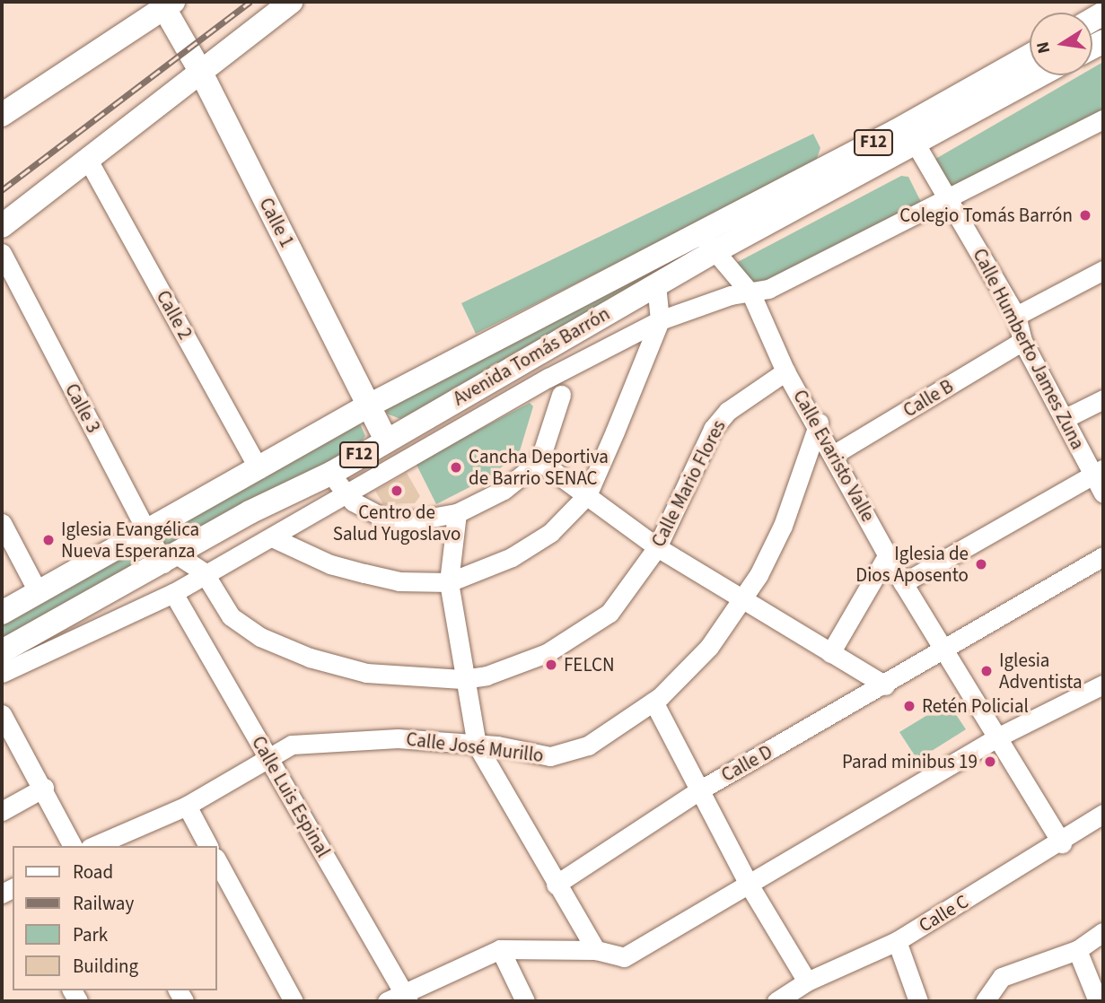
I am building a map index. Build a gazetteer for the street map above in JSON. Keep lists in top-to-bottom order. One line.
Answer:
{"streets":{"main road":["F12","Calle 1","Avenida Tomás Barrón"],"street":["Calle 2","Calle Humberto James Zuna","Calle B","Calle 3","Calle Evaristo Valle","Calle Mario Flores","Calle José Murillo","Calle D","Calle Luis Espinal","Calle C"]},"crossings":[["Calle 1","Avenida Tomás Barrón"],["Calle 2","Avenida Tomás Barrón"],["Calle Humberto James Zuna","Avenida Tomás Barrón"],["Calle Humberto James Zuna","Calle B"],["Avenida Tomás Barrón","Calle 3"],["Avenida Tomás Barrón","Calle Evaristo Valle"],["Avenida Tomás Barrón","Calle Mario Flores"],["Calle B","Calle Evaristo Valle"],["Calle 3","Calle Mario Flores"],["Calle Evaristo Valle","Calle Mario Flores"],["Calle Evaristo Valle","Calle José Murillo"],["Calle Evaristo Valle","Calle D"],["Calle Evaristo Valle","Calle C"],["Calle José Murillo","Calle Luis Espinal"]],"places":["Colegio Tomás Barrón","Cancha Deportiva de Barrio SENAC","Centro de Salud Yugoslavo","Iglesia Evangélica Nueva Esperanza","Iglesia de Dios Aposento","FELCN","Iglesia Adventista","Retén Policial","Parad minibus 19"],"legend":["Road","Railway","Park","Building"],"north":"left"}
